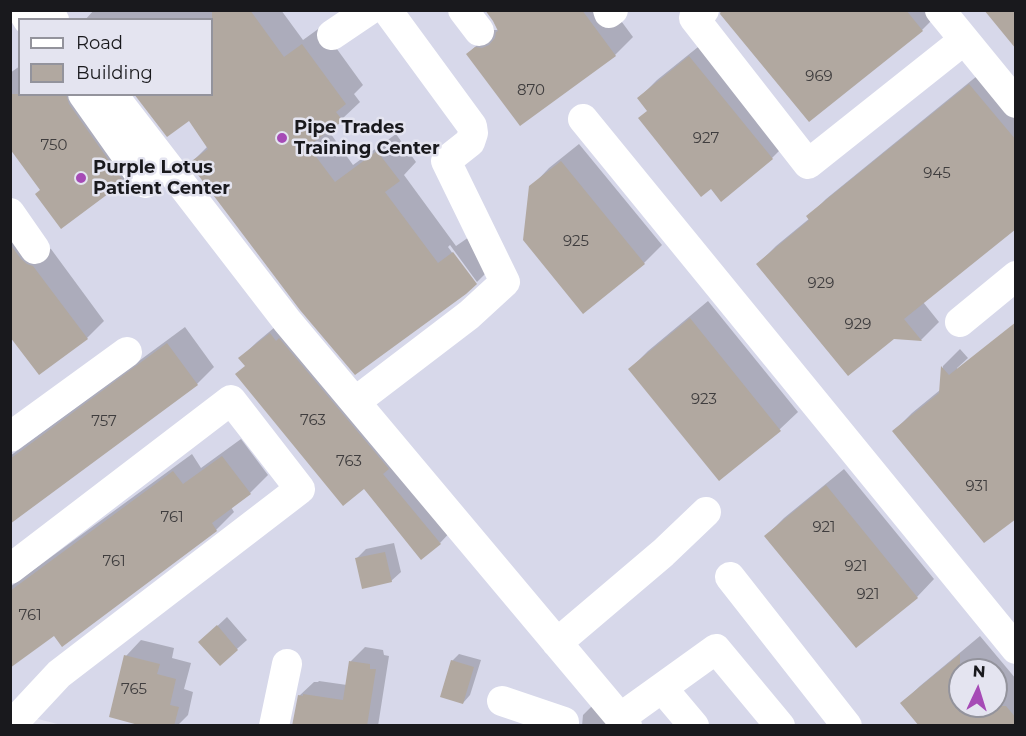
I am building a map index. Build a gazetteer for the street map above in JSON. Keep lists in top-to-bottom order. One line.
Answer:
{"places":["Pipe Trades Training Center","Purple Lotus Patient Center"],"house_numbers":["969","870","927","750","945","925","929","929","923","763","757","763","931","761","921","761","921","921","761","765"],"legend":["Road","Building"],"north":"top"}
